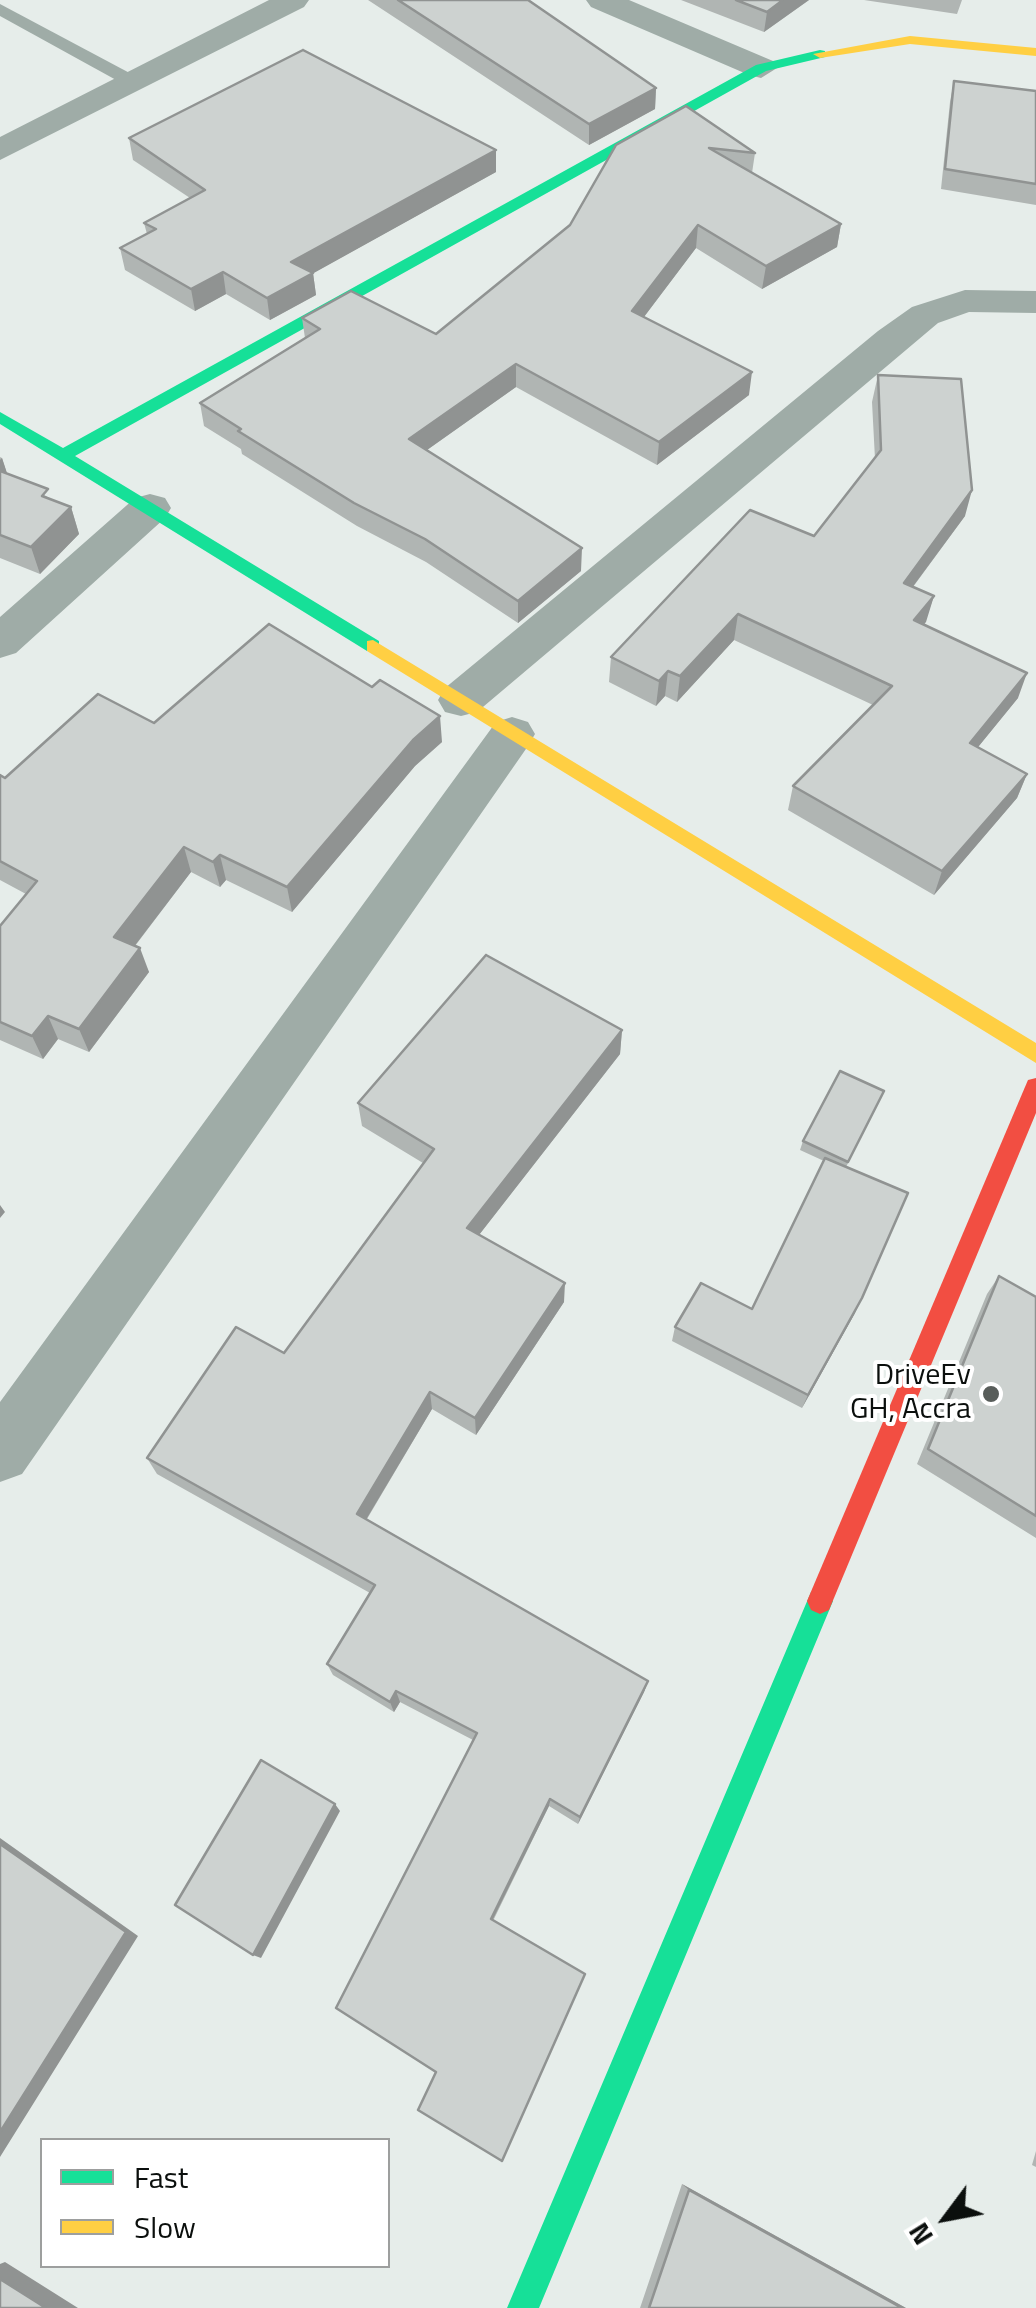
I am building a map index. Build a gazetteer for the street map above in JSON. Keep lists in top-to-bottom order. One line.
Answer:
{"places":["DriveEv GH, Accra"],"legend":["Fast","Slow"],"north":"bottom left"}
